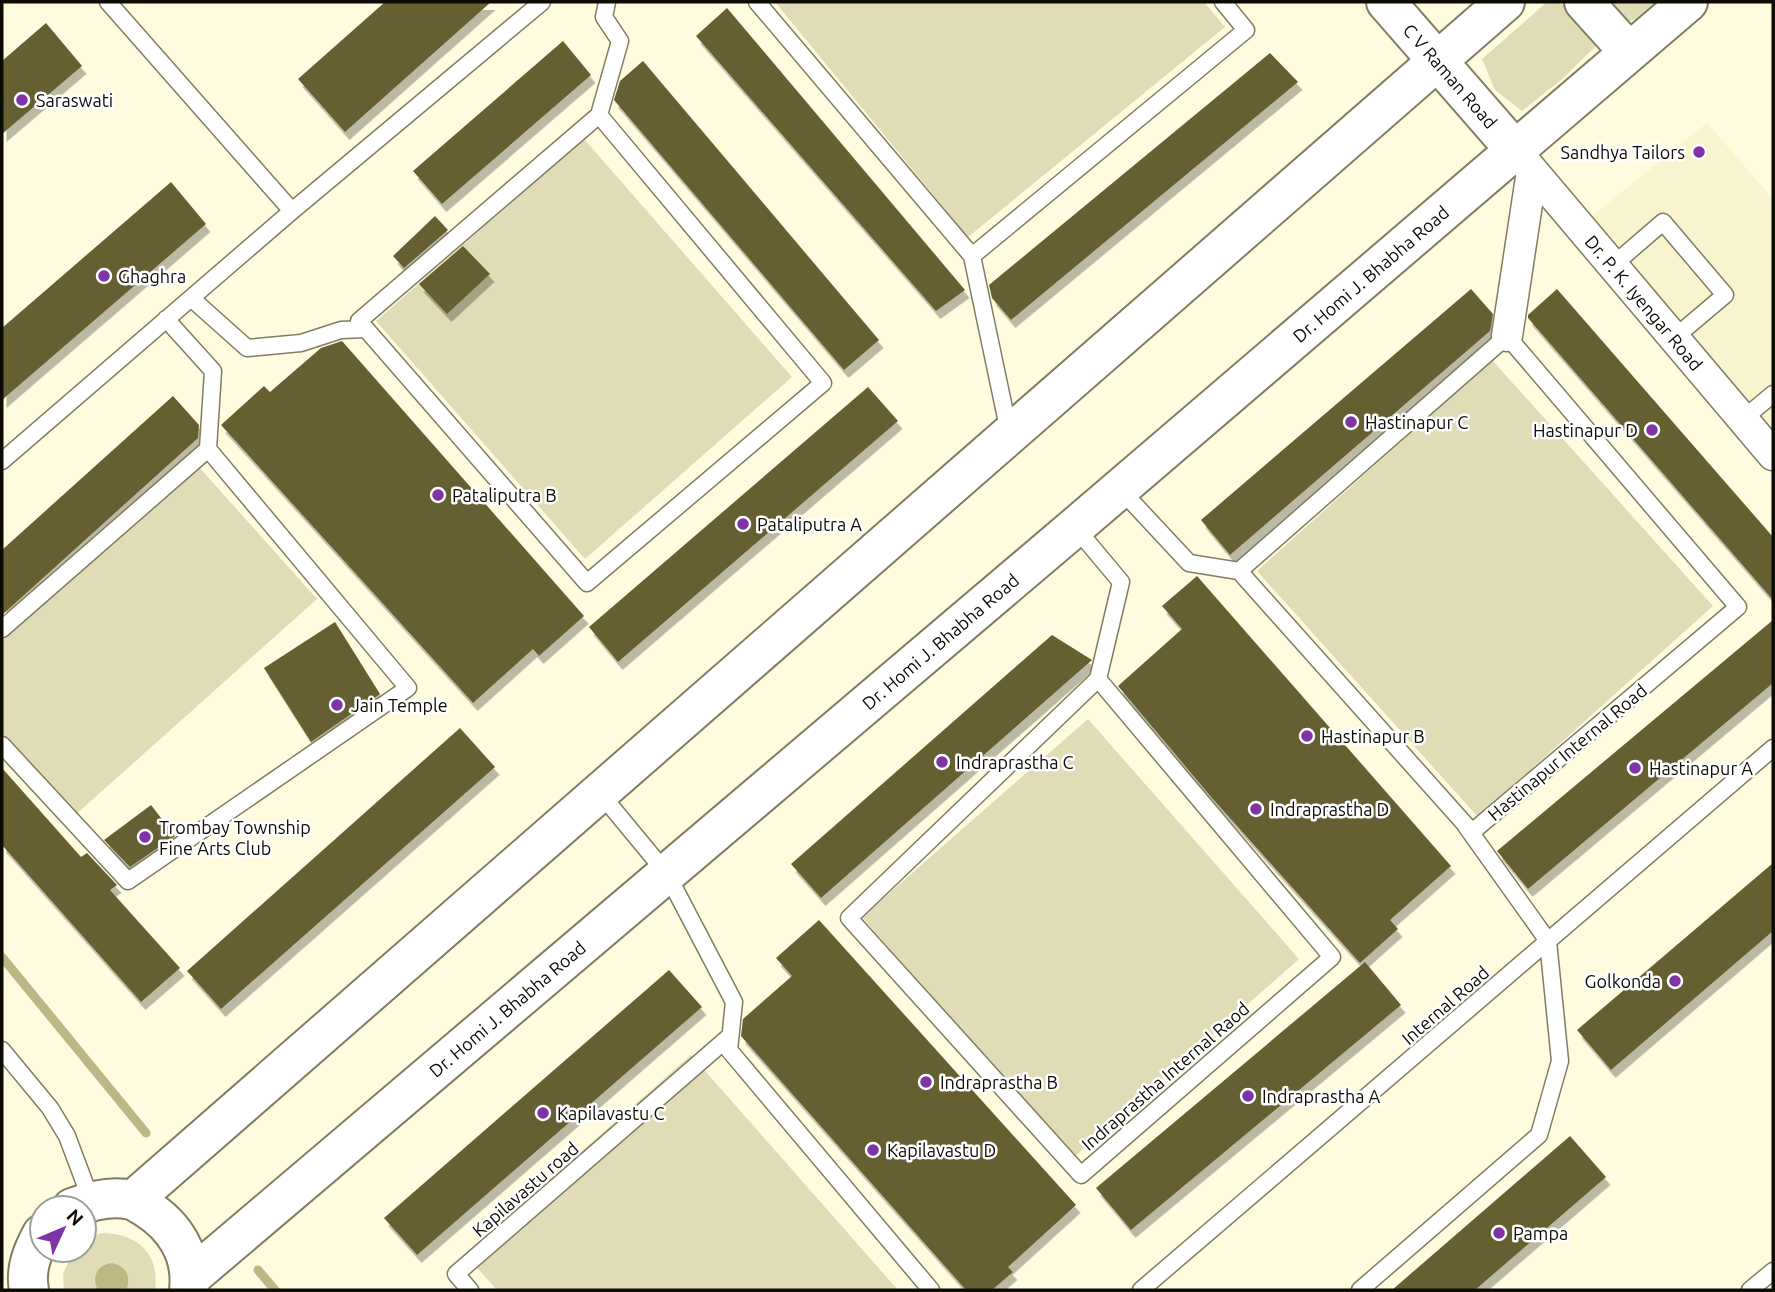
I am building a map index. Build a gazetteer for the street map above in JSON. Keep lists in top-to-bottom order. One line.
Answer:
{"streets":{"street":["C V Raman Road","Dr. Homi J. Bhabha Road","Dr. P. K. Iyengar Road"],"lane":["Hastinapur Internal Road","Internal Road","Indraprastha Internal Raod","Kapilavastu road"]},"crossings":[["C V Raman Road","Dr. Homi J. Bhabha Road"],["C V Raman Road","Dr. P. K. Iyengar Road"],["Dr. Homi J. Bhabha Road","Dr. P. K. Iyengar Road"]],"places":["Saraswati","Sandhya Tailors","Ghaghra","Hastinapur C","Hastinapur D","Pataliputra B","Pataliputra A","Jain Temple","Hastinapur B","Indraprastha C","Hastinapur A","Indraprastha D","Trombay Township Fine Arts Club","Golkonda","Indraprastha B","Indraprastha A","Kapilavastu C","Kapilavastu D","Pampa"],"north":"top right"}
